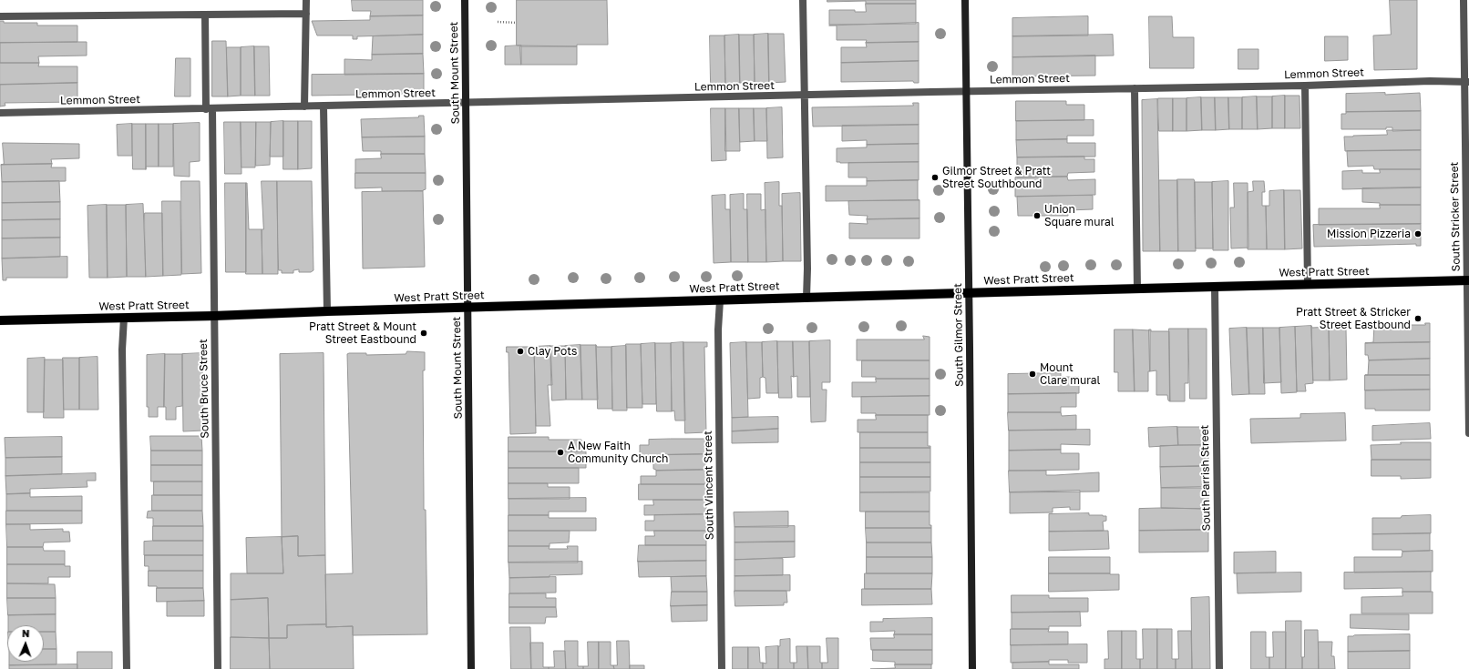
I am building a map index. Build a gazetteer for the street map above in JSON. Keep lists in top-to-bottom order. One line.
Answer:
{"streets":{"main road":["West Pratt Street"],"street":["South Mount Street","Lemmon Street","South Stricker Street","South Gilmor Street","South Bruce Street","South Parrish Street","South Vincent Street"]},"crossings":[["South Mount Street","Lemmon Street"],["South Mount Street","West Pratt Street"],["Lemmon Street","South Stricker Street"],["Lemmon Street","South Gilmor Street"],["Lemmon Street","South Bruce Street"],["South Stricker Street","West Pratt Street"],["West Pratt Street","South Gilmor Street"],["West Pratt Street","South Bruce Street"],["West Pratt Street","South Parrish Street"],["West Pratt Street","South Vincent Street"]],"places":["Gilmor Street & Pratt Street Southbound","Union Square mural","Mission Pizzeria","Pratt Street & Stricker Street Eastbound","Pratt Street & Mount Street Eastbound","Clay Pots","Mount Clare mural","A New Faith Community Church"],"north":"top"}
